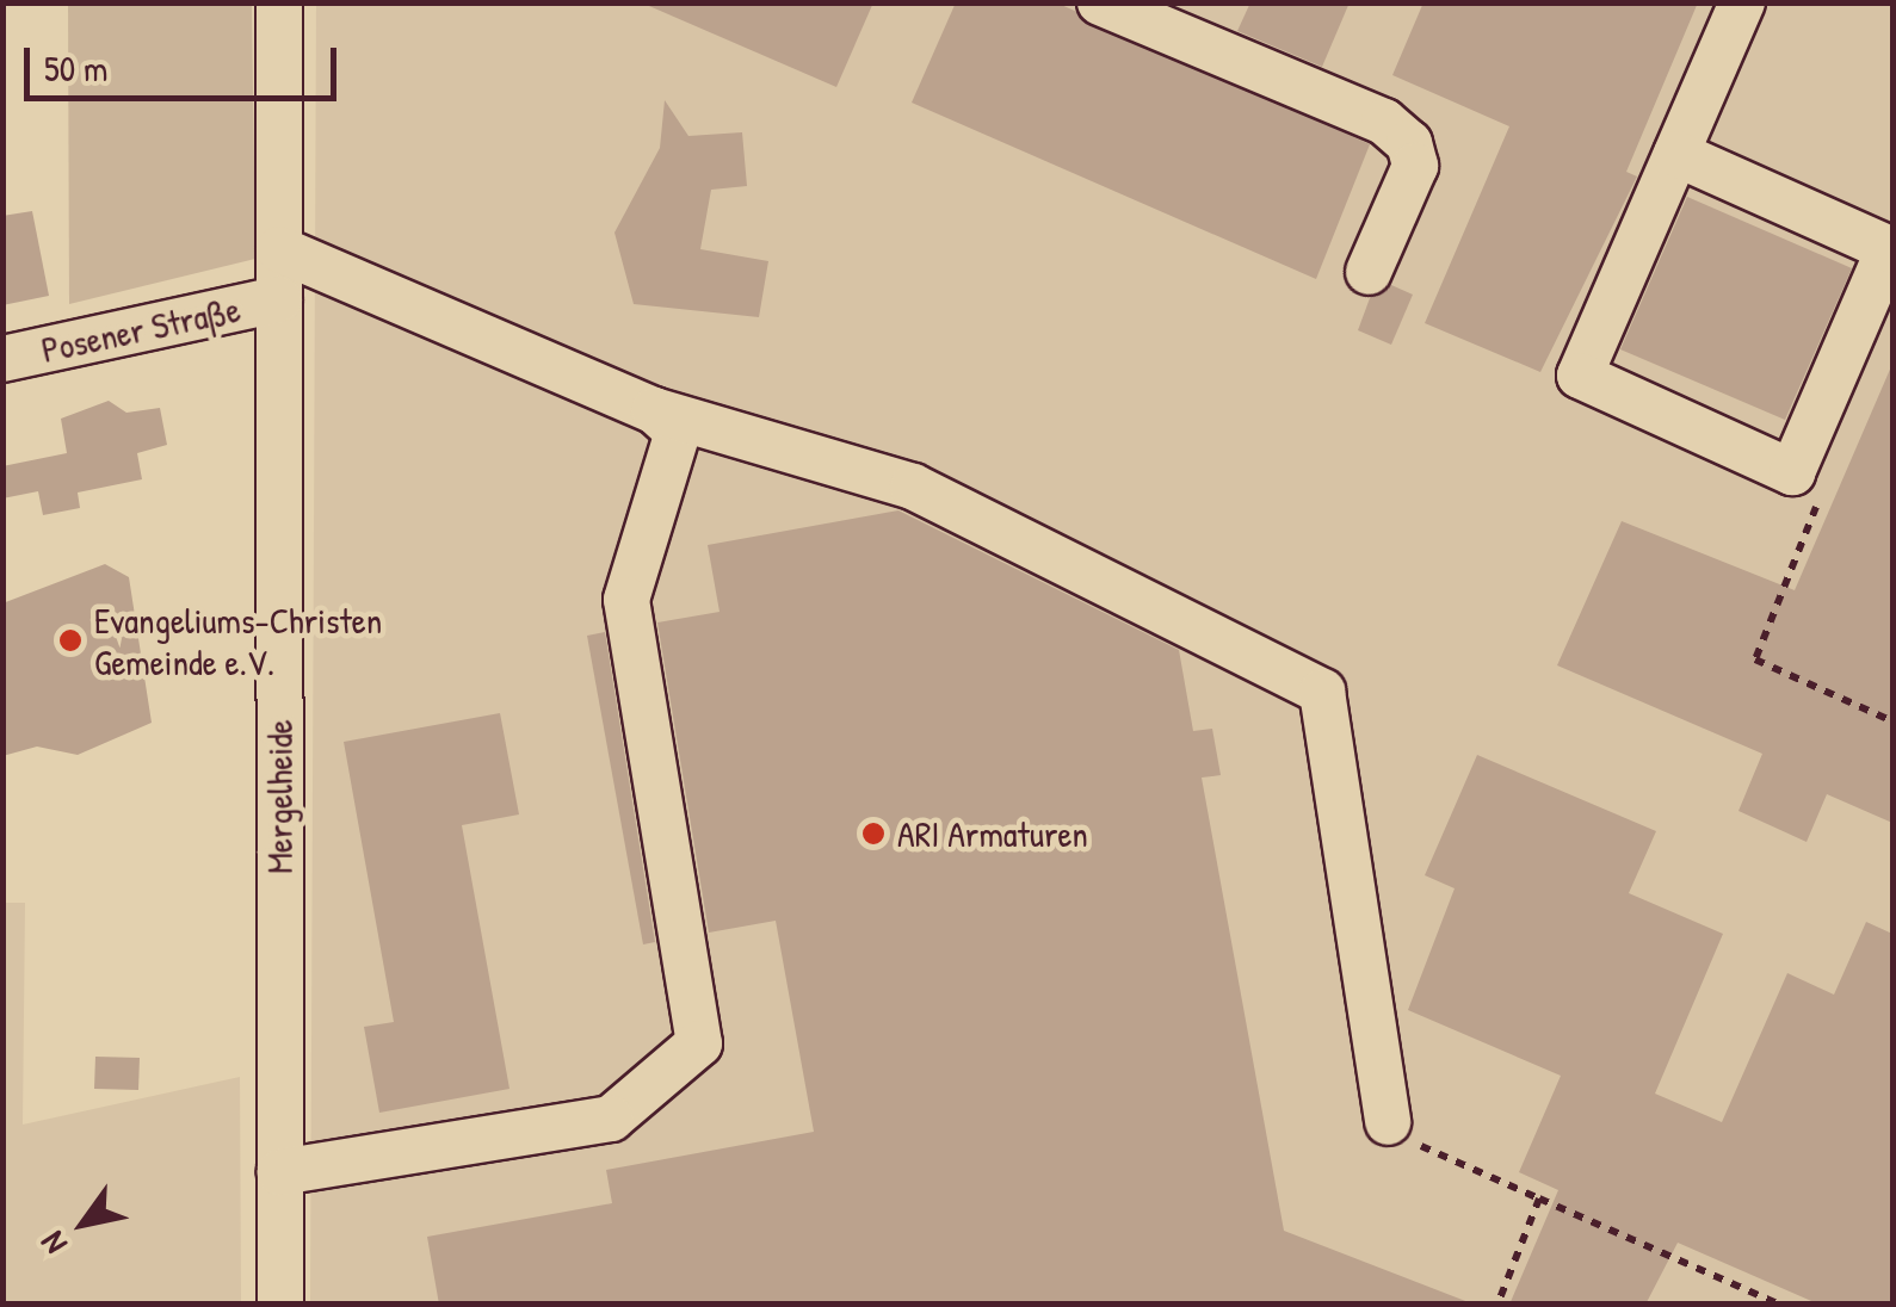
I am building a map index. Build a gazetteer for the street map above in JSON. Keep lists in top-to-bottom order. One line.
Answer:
{"streets":{"street":["Posener Straße","Mergelheide"]},"crossings":[["Posener Straße","Mergelheide"]],"places":["Evangeliums-Christen Gemeinde e.V.","ARI Armaturen"],"scale_bar":"50 m","north":"bottom left"}
